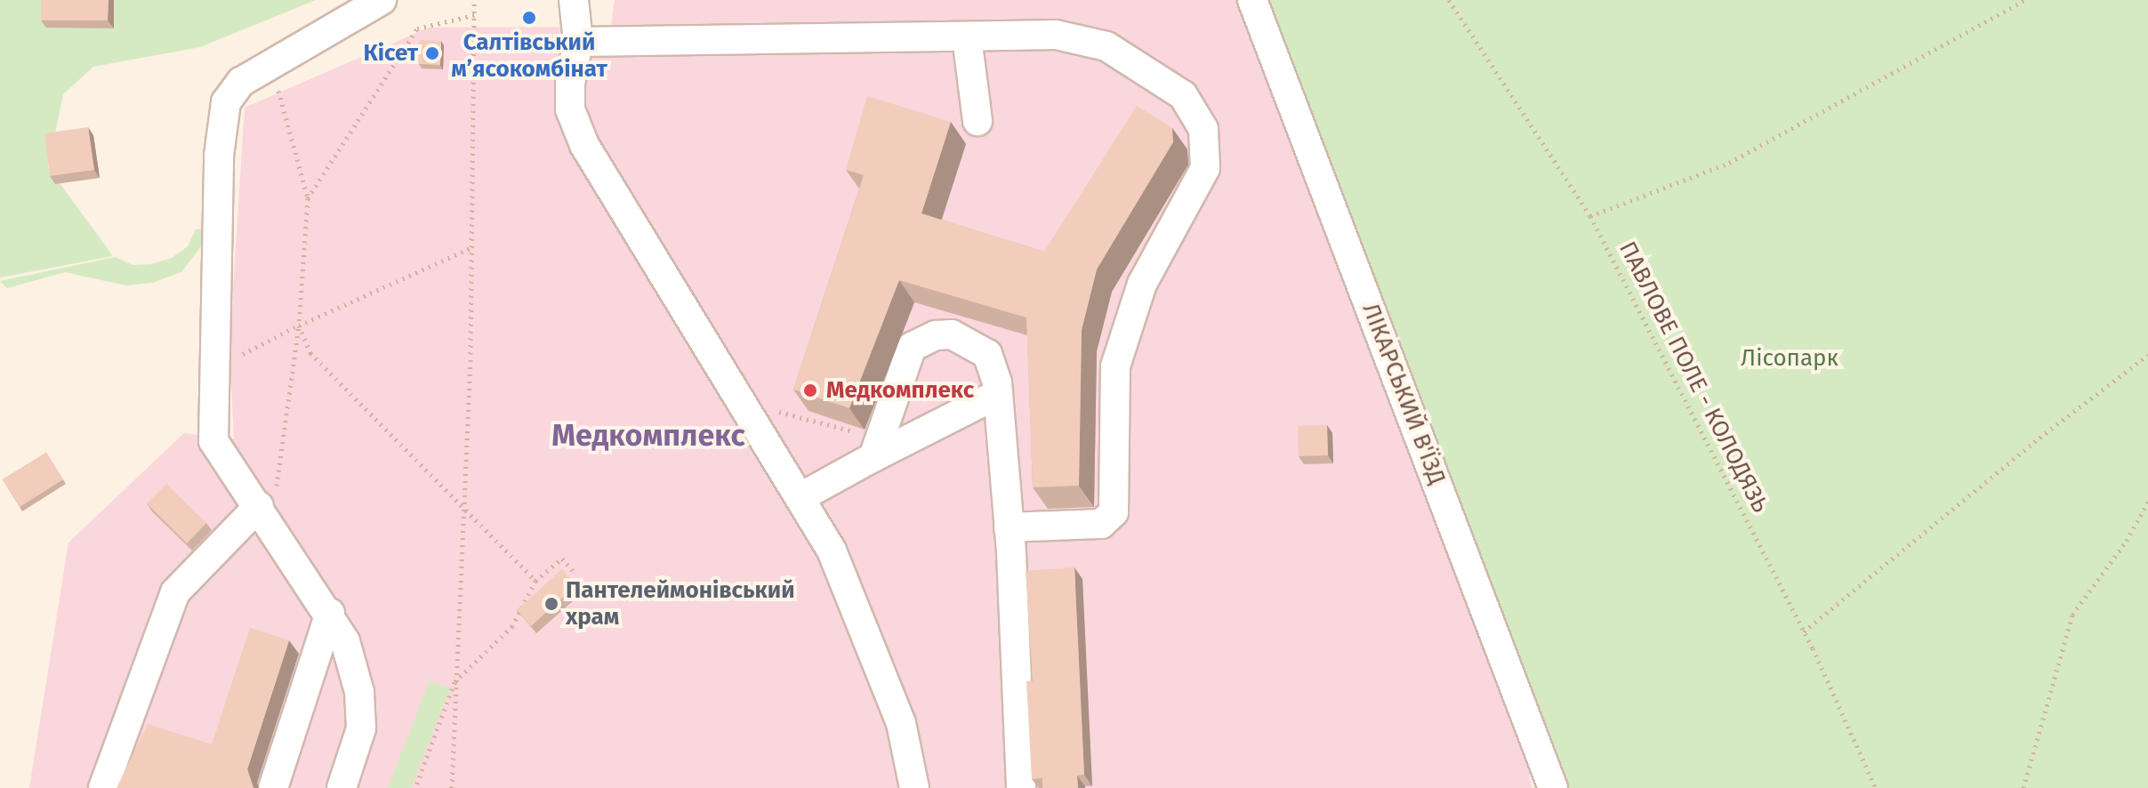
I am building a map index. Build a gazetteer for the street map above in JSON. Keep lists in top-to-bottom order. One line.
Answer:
{"streets":{"street":["ЛІКАРСЬКИЙ В'ЇЗД"],"path":["ПАВЛОВЕ ПОЛЕ - КОЛОДЯЗЬ"]},"districts":["Медкомплекс"],"parks":["Лісопарк"],"places":["Салтівський мʼясокомбінат","Кісет","Медкомплекс","Пантелеймонівський храм"]}
